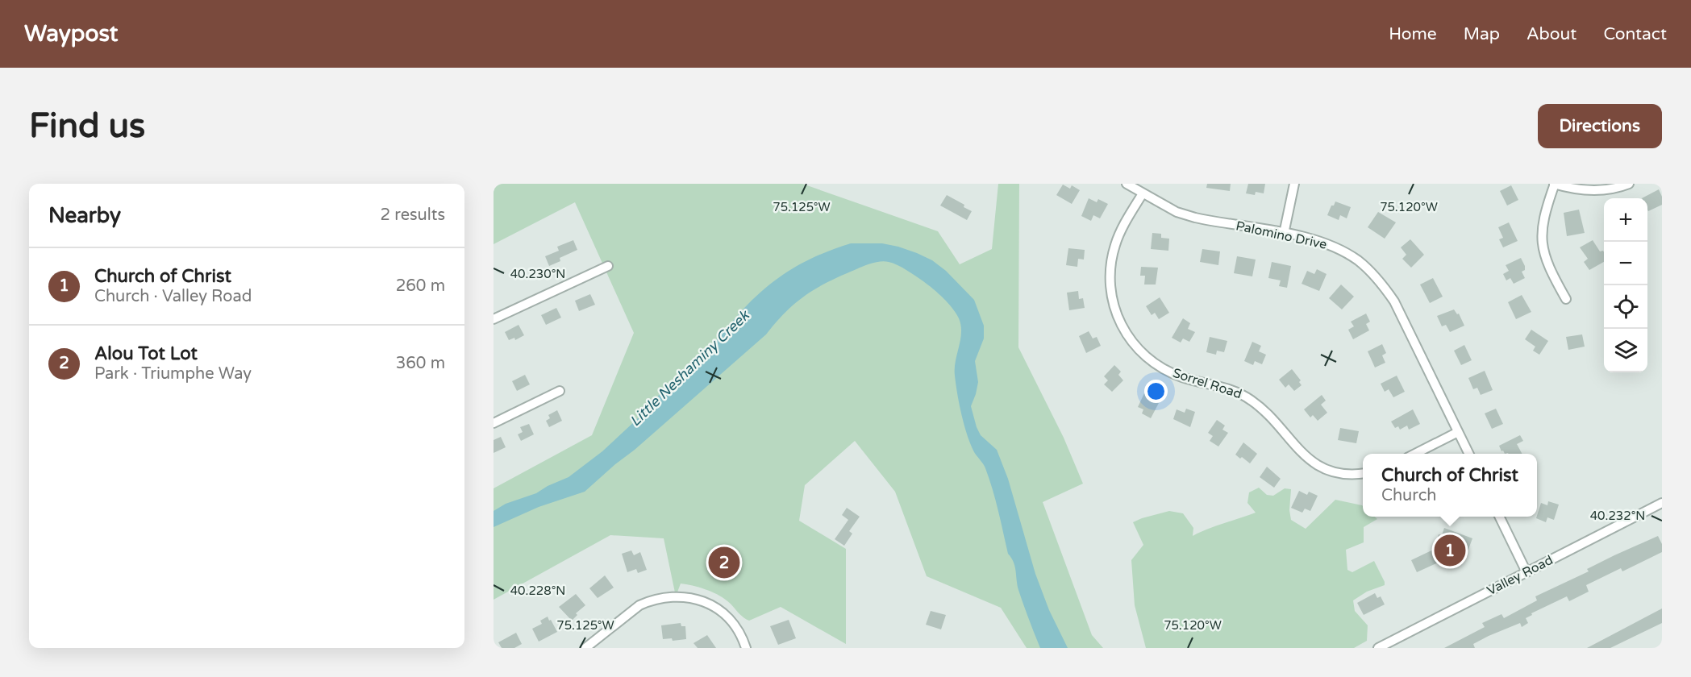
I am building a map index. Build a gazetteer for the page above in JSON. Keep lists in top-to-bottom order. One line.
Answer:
{"streets":{"street":["Palomino Drive","Sorrel Road","Valley Road"]},"crossings":[["Palomino Drive","Sorrel Road"]],"water":["Little Neshaminy Creek"],"page":{"header":"Waypost","nav":["Home","Map","About","Contact"],"buttons":"Directions","title":"Find us","heading":["Nearby","2 results"],"map_buttons":["+","−"],"list":[{"mark":"1","name":"Church of Christ","note":"Church · Valley Road","value":"260 m"},{"mark":"2","name":"Alou Tot Lot","note":"Park · Triumphe Way","value":"360 m"}],"popup":["Church of Christ","Church"],"pins":["1","2"]},"coordinates":["75.125°W","75.120°W","40.230°N","40.232°N","40.228°N"]}
